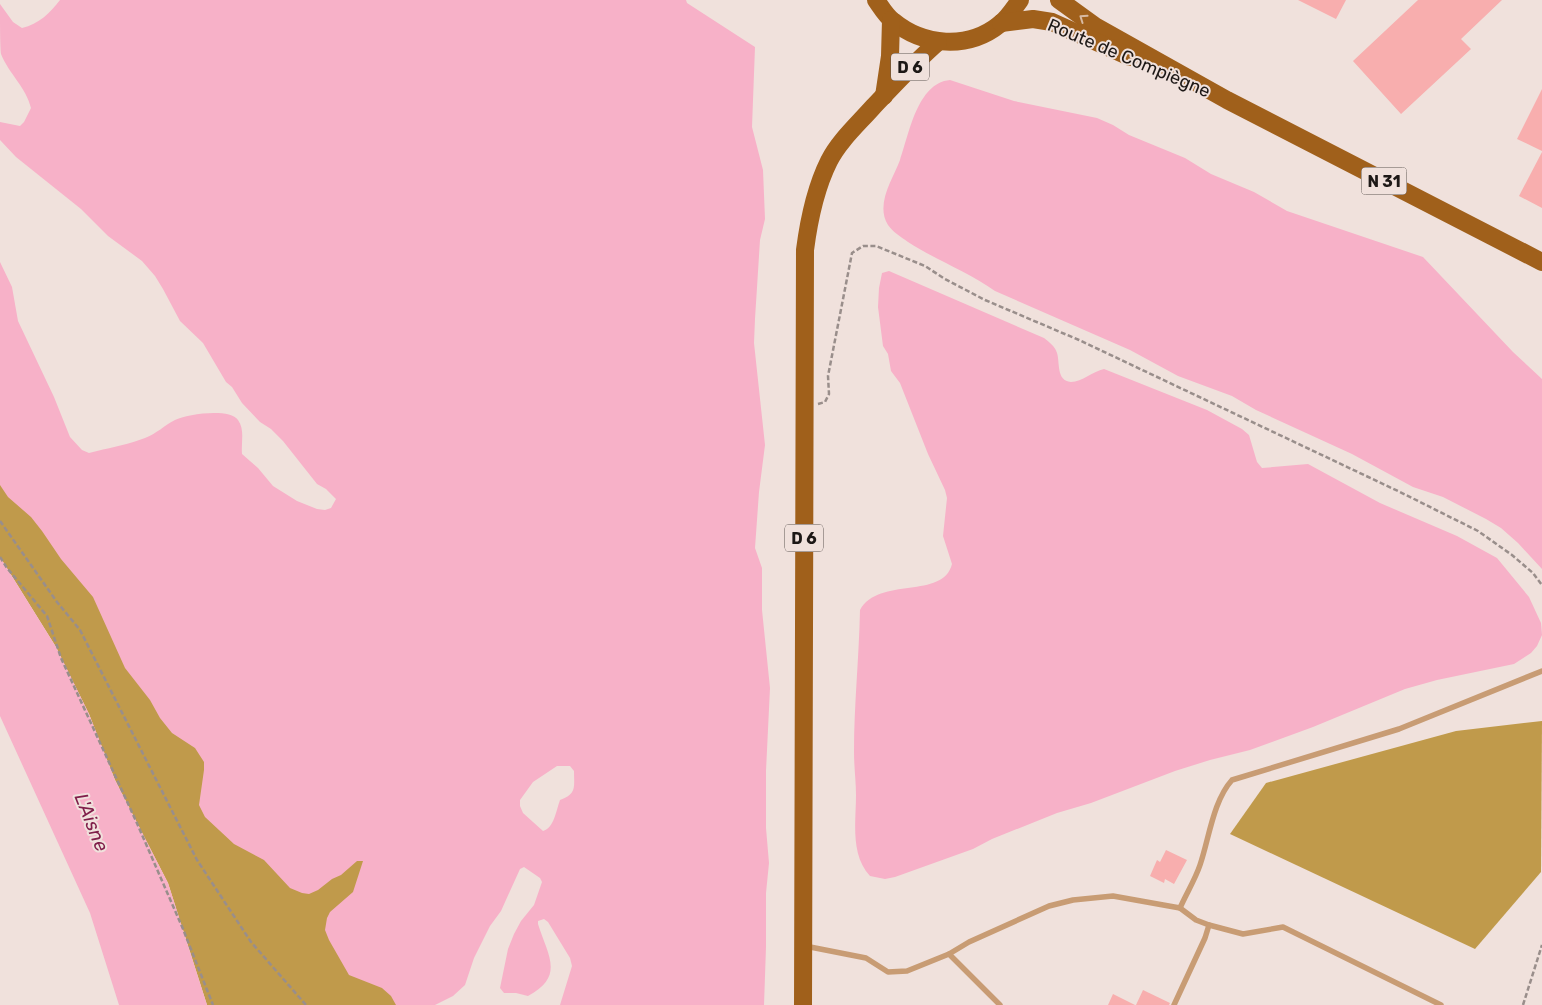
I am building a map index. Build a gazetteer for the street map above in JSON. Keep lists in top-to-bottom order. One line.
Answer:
{"streets":{"main road":["Route de Compiègne","D 6","N 31"]},"water":["L'Aisne"]}
